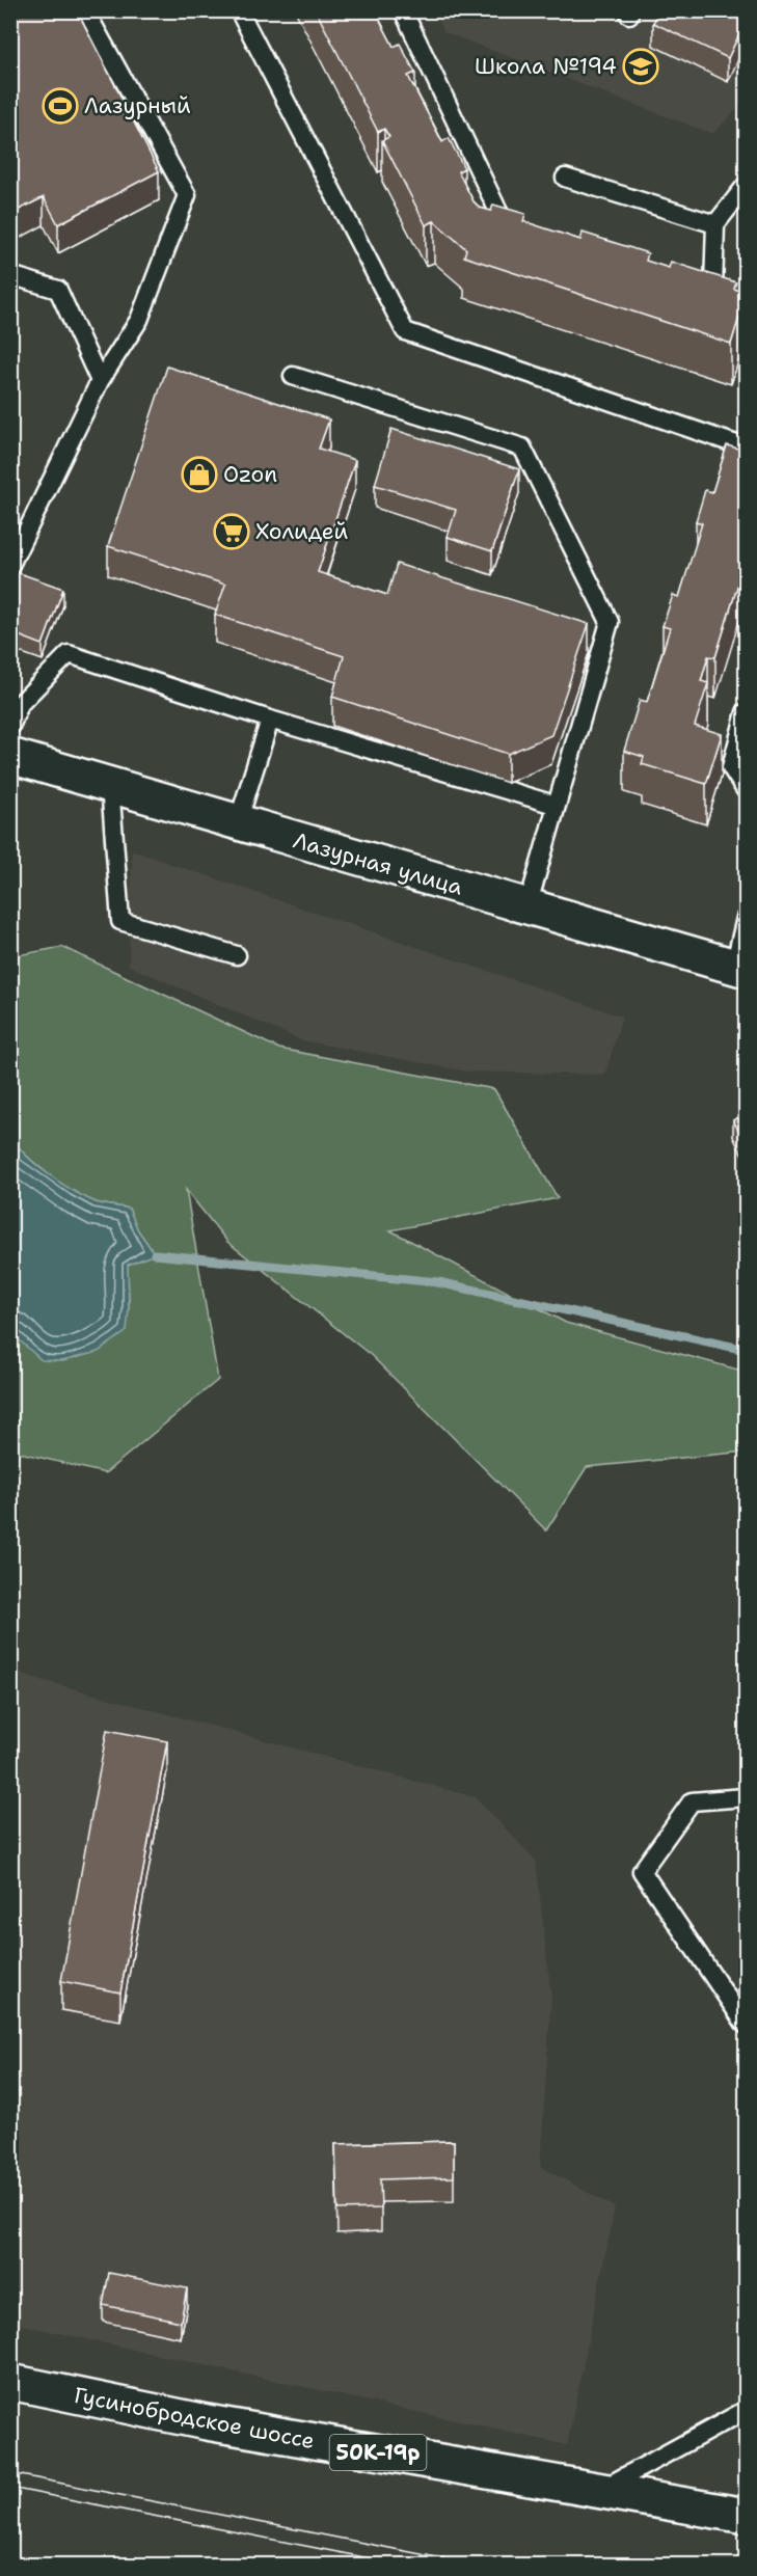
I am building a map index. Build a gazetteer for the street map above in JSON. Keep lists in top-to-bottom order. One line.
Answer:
{"streets":{"street":["Лазурная улица","Гусинобродское шоссе","50К-19р"]},"places":{"school or university":["Школа №194"],"sports":["Лазурный"],"shop":["Ozon"],"supermarket":["Холидей"]}}
